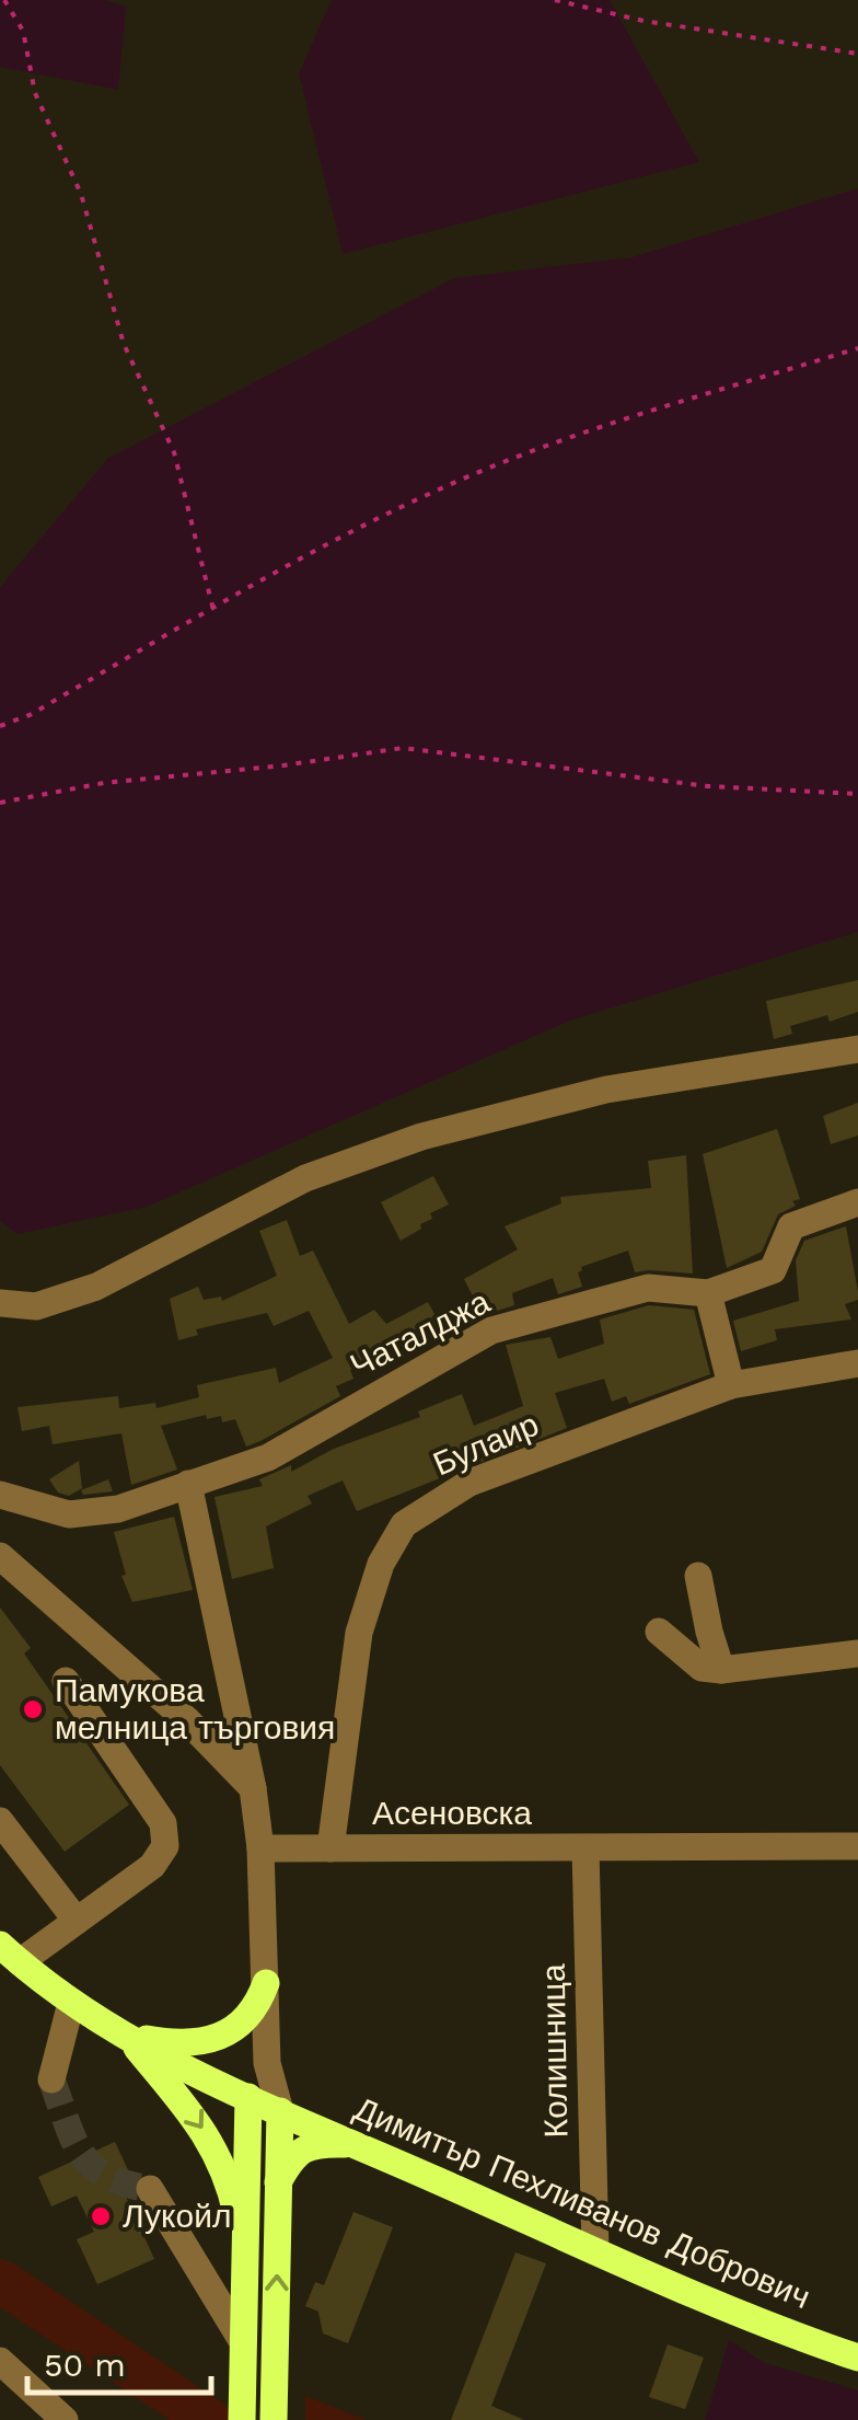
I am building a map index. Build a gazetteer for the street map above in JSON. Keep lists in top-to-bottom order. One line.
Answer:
{"streets":{"main road":["Димитър Пехливанов Добрович"],"street":["Чаталджа","Булаир","Асеновска","Колишница"]},"crossings":[["Булаир","Асеновска"],["Асеновска","Колишница"],["Колишница","Димитър Пехливанов Добрович"]],"places":["Памукова мелница търговия","Лукойл"],"scale_bar":"50 m"}
